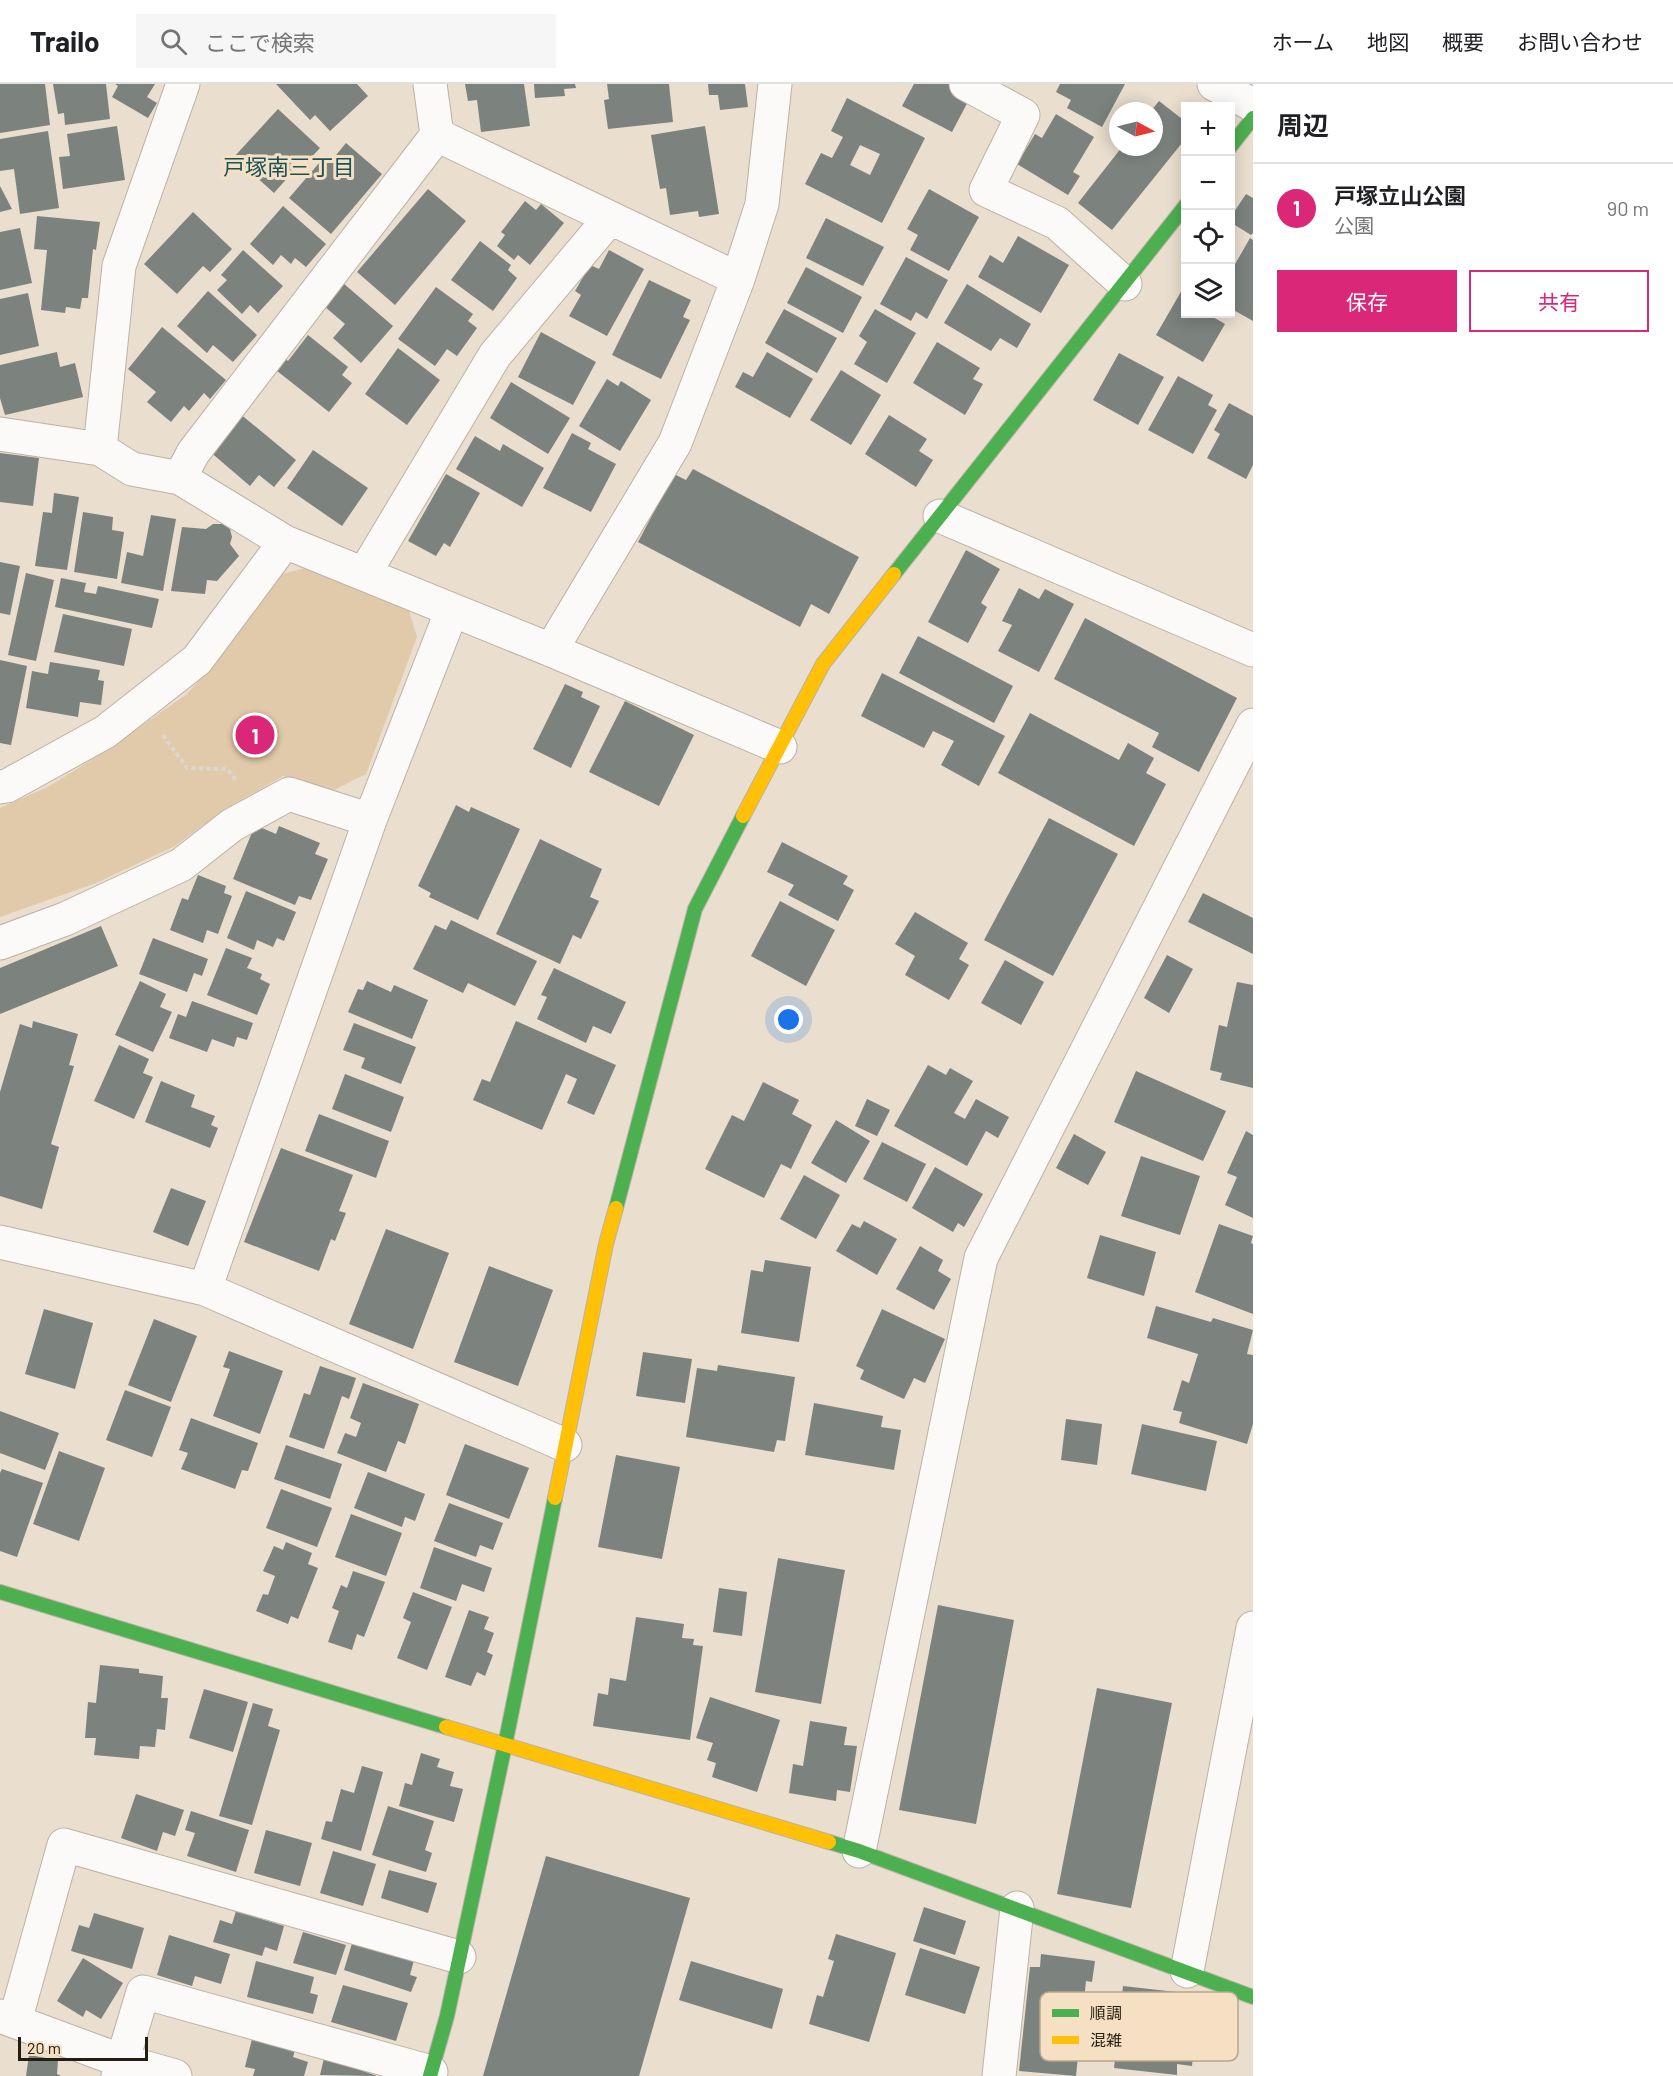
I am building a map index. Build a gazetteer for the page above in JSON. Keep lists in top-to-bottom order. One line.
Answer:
{"districts":["戸塚南三丁目"],"legend":["順調","混雑"],"scale_bar":"20 m","north":"right","page":{"header":"Trailo","search":"ここで検索","nav":["ホーム","地図","概要","お問い合わせ"],"heading":"周辺","map_buttons":["+","−"],"list":[{"mark":"1","name":"戸塚立山公園","note":"公園","value":"90 m"}],"buttons":["保存","共有"],"pins":"1","scale":"20 m"}}
